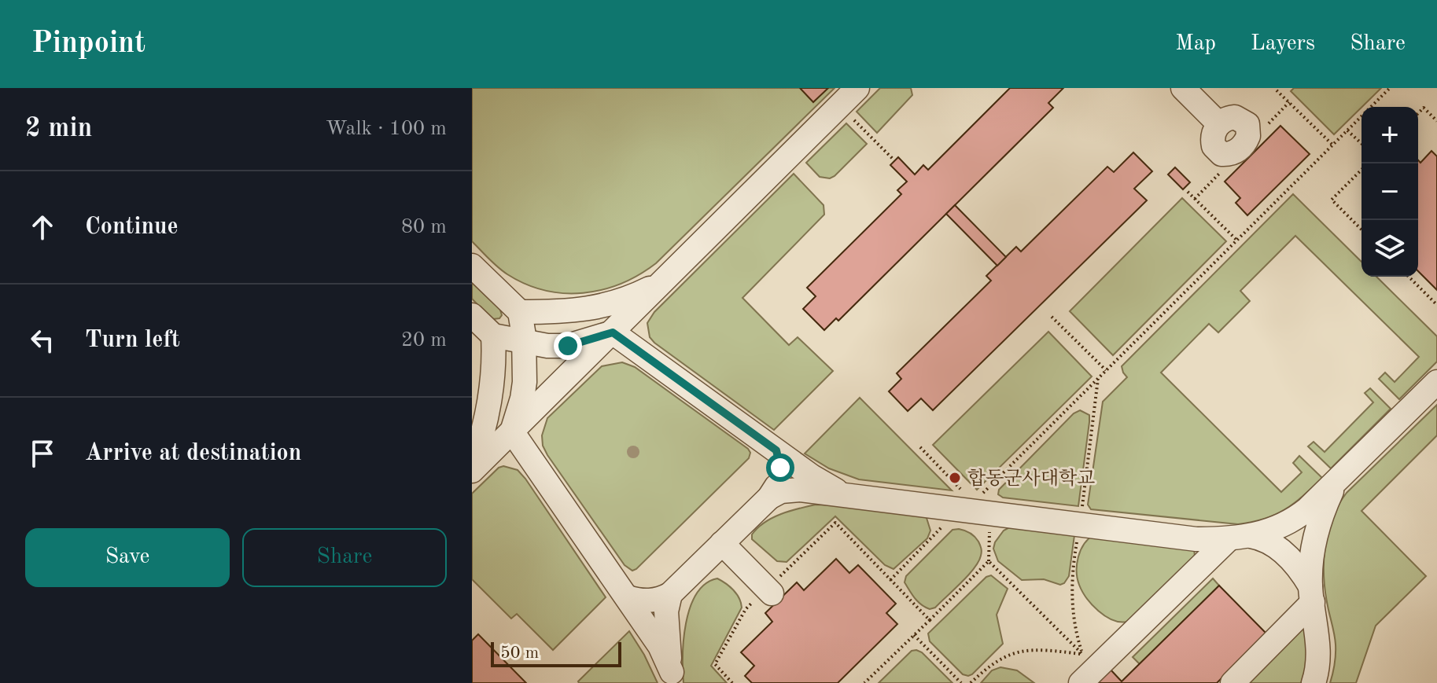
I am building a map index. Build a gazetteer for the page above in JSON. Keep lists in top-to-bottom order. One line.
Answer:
{"places":["합동군사대학교"],"scale_bar":"50 m","page":{"header":"Pinpoint","nav":["Map","Layers","Share"],"heading":["2 min","Walk · 100 m"],"map_buttons":["+","−"],"list":[["Continue","80 m"],["Turn left","20 m"],"Arrive at destination"],"buttons":["Save","Share"],"scale":"50 m"}}
